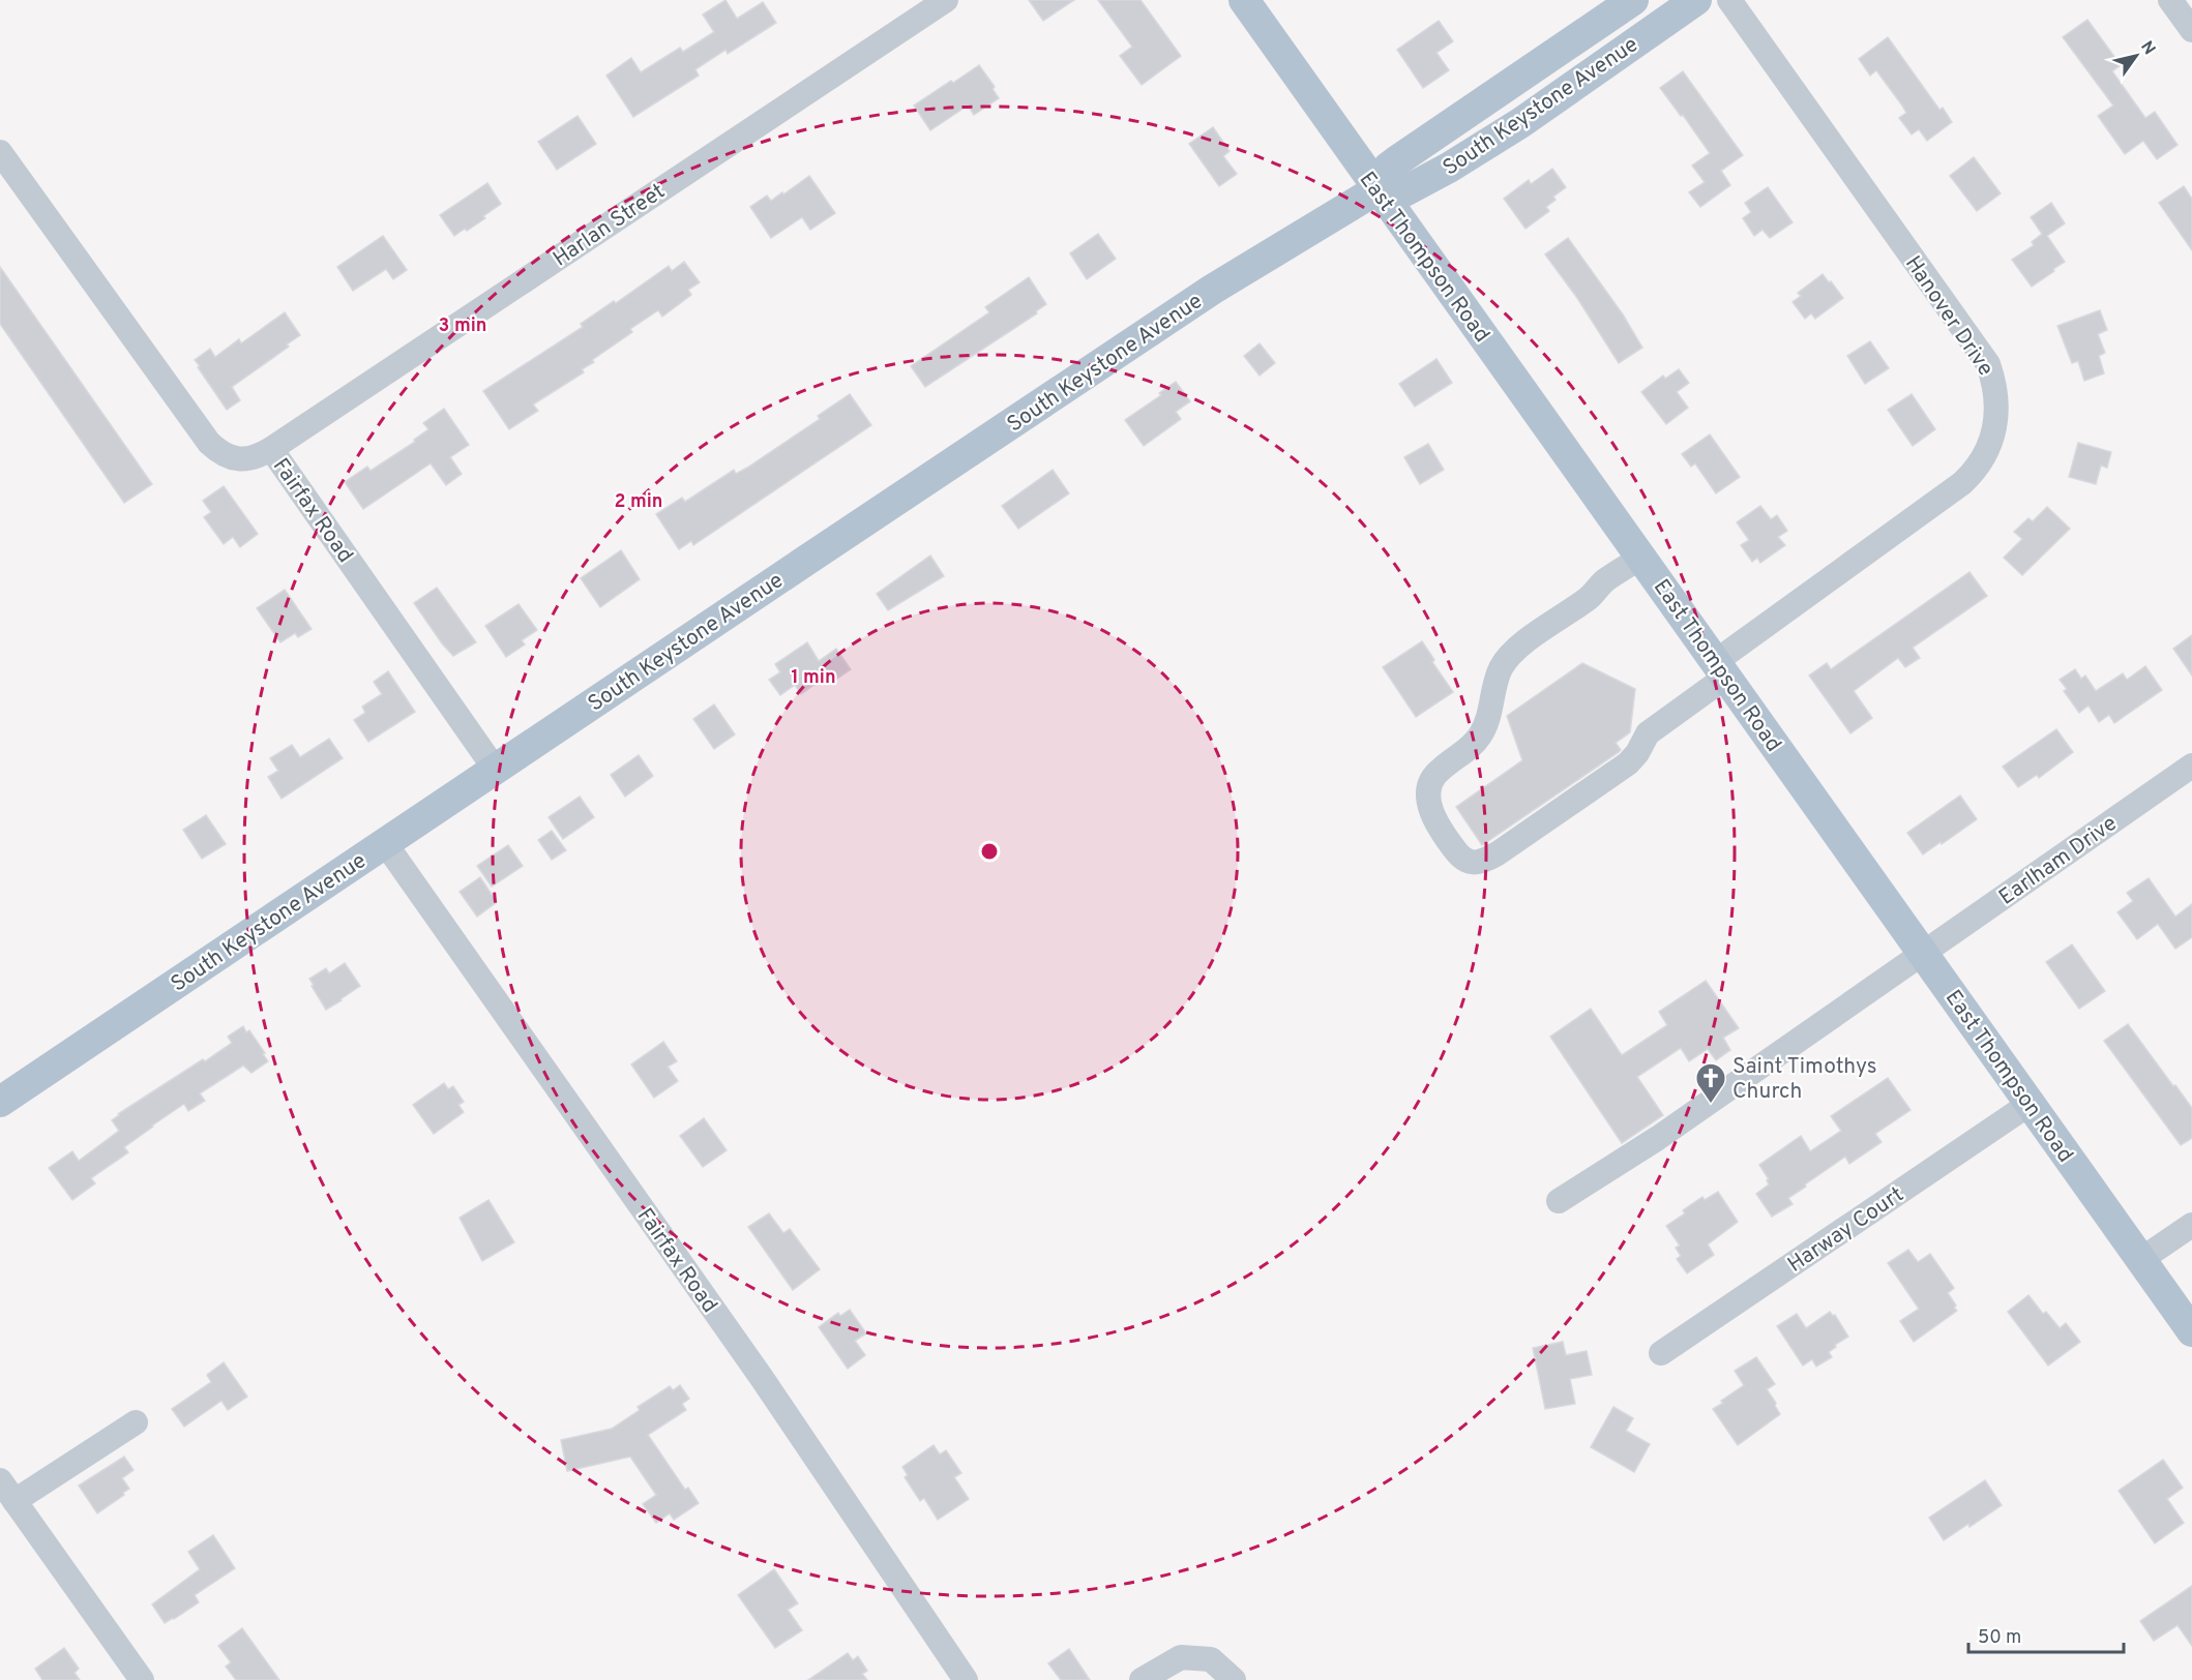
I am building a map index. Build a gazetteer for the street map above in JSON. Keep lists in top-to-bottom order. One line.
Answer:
{"streets":{"main road":["South Keystone Avenue","East Thompson Road"],"street":["Harlan Street","Hanover Drive","Fairfax Road","Earlham Drive","Harway Court"]},"crossings":[["South Keystone Avenue","East Thompson Road"],["South Keystone Avenue","Fairfax Road"],["Harlan Street","Fairfax Road"],["East Thompson Road","Hanover Drive"],["East Thompson Road","Earlham Drive"],["East Thompson Road","Harway Court"]],"places":{"church":["Saint Timothys Church"]},"scale_bar":"50 m","north":"top right","rings":["3 min","2 min","1 min"]}
